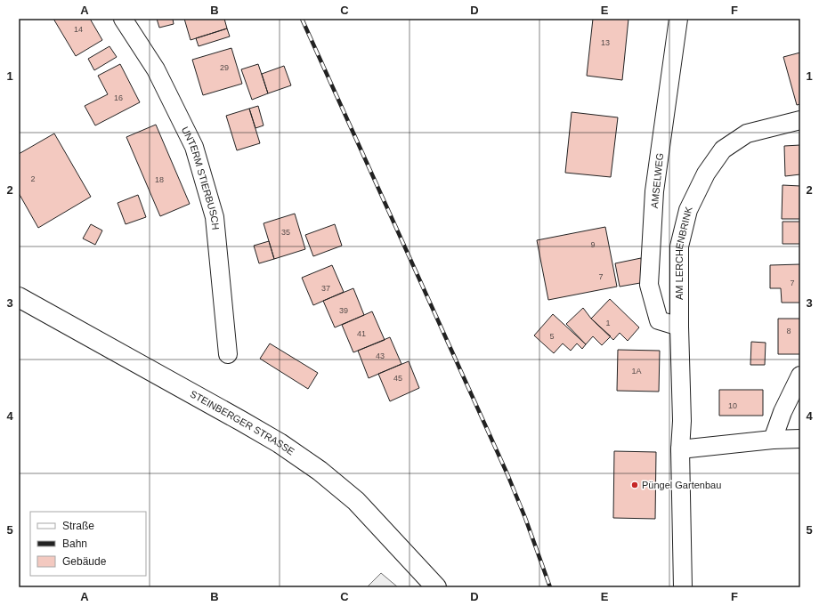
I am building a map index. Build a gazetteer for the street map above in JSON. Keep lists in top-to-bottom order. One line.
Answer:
{"streets":{"street":["UNTERM STIERBUSCH","AMSELWEG","AM LERCHENBRINK","STEINBERGER STRASSE"]},"crossings":[["AMSELWEG","AM LERCHENBRINK"]],"places":["Püngel Gartenbau"],"house_numbers":["14","13","29","16","2","18","35","9","7","7","37","39","1","8","41","5","43","1A","45","10"],"legend":["Straße","Bahn","Gebäude"],"grid":{"columns":["A","B","C","D","E","F"],"rows":["1","2","3","4","5"]}}
